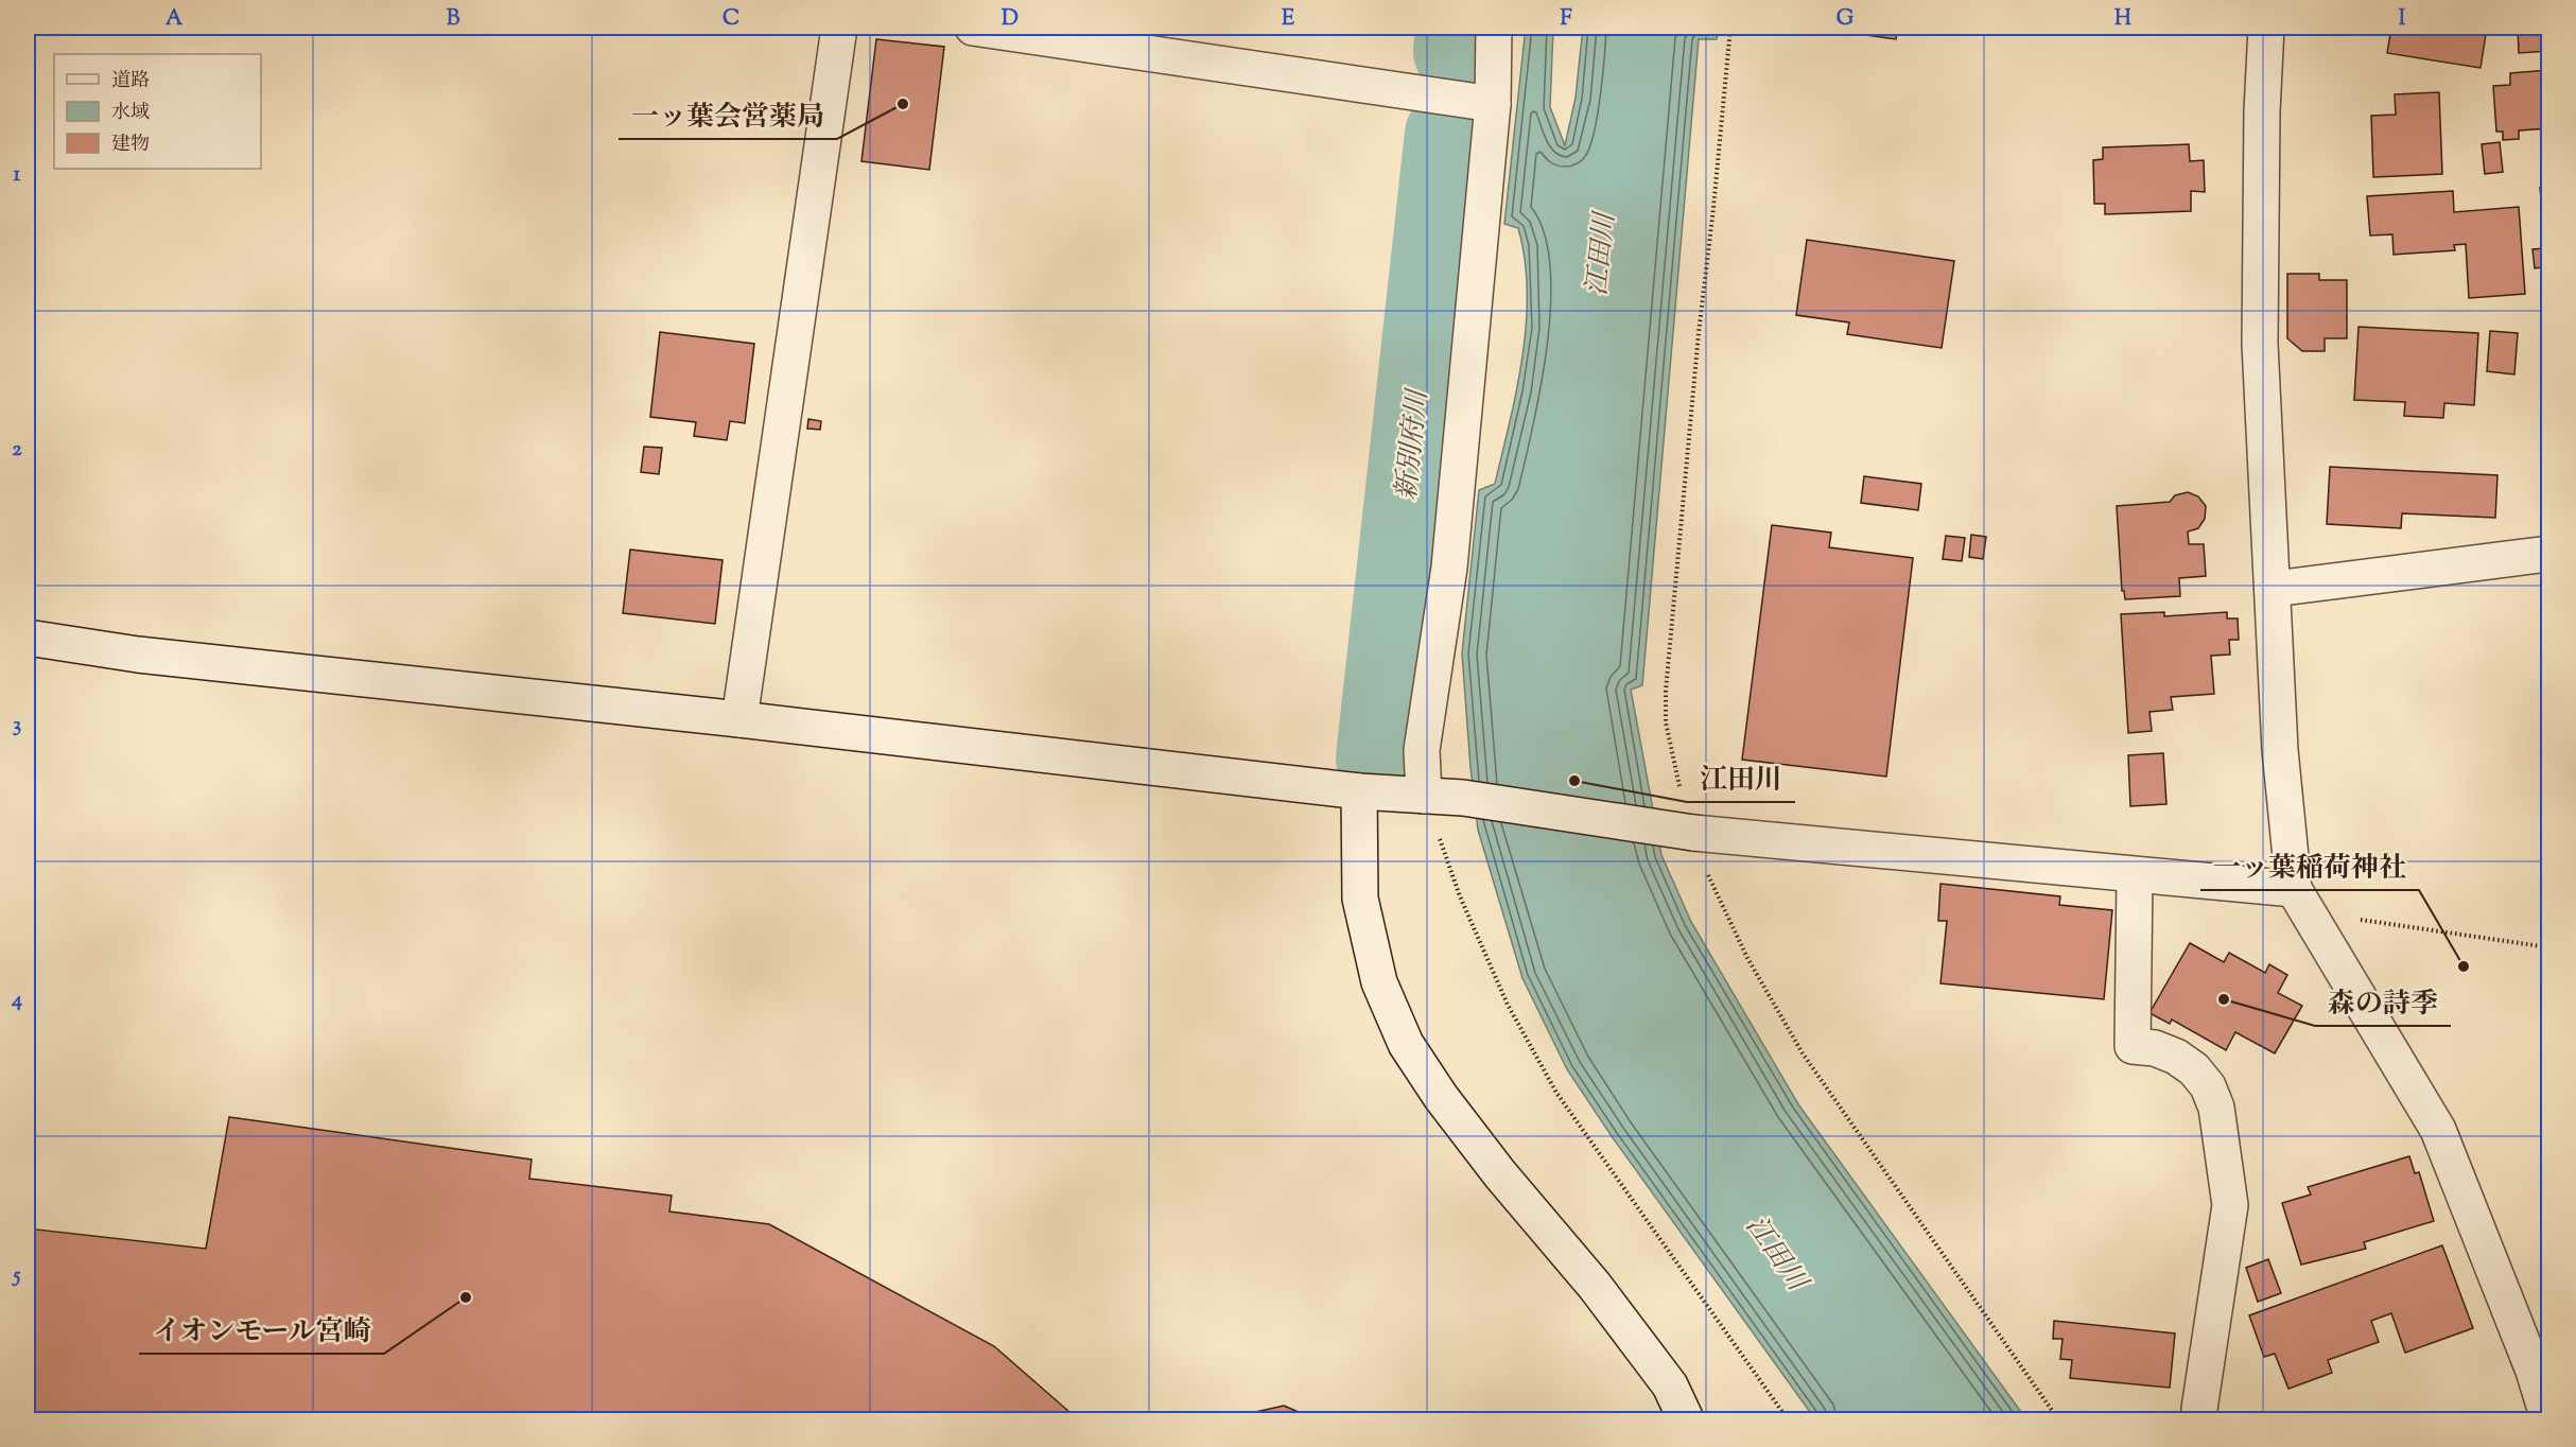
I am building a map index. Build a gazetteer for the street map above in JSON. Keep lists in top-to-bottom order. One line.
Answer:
{"water":["江田川","新別府川"],"places":["一ッ葉会営薬局","江田川","一ッ葉稲荷神社","森の詩季","イオンモール宮崎"],"legend":["道路","水域","建物"],"grid":{"columns":["A","B","C","D","E","F","G","H","I"],"rows":["1","2","3","4","5"]}}
